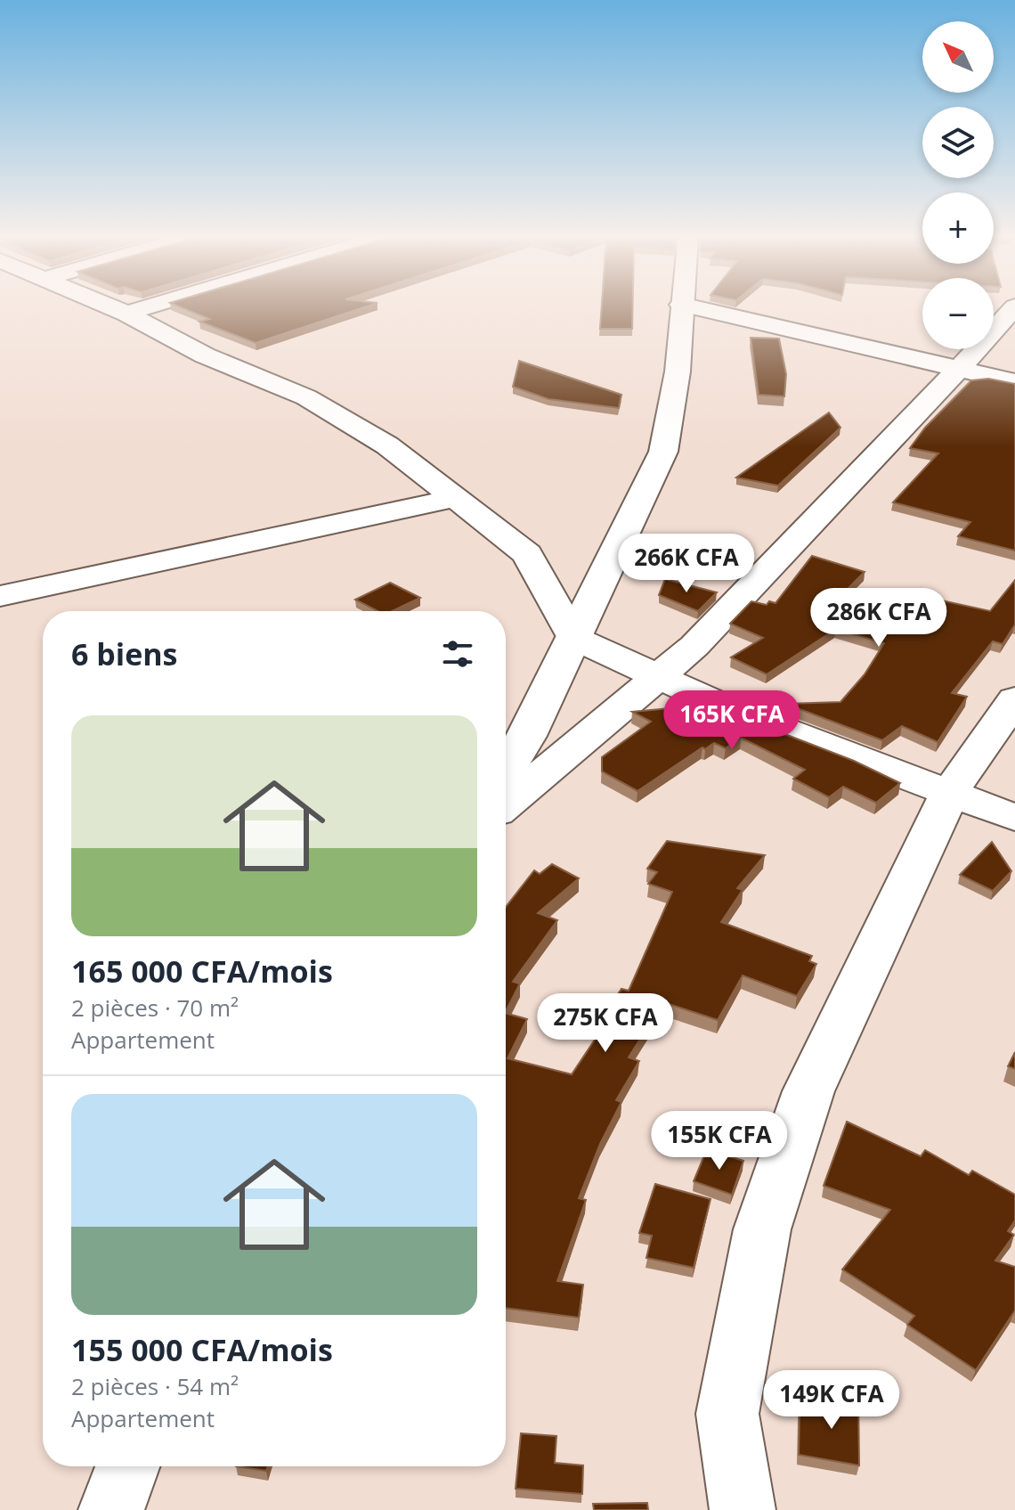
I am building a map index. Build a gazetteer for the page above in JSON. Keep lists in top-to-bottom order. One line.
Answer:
{"north":"top left","page":{"map_buttons":["+","−"],"price":["266K CFA","286K CFA","165K CFA","275K CFA","155K CFA","149K CFA"],"heading":"6 biens","list":[{"name":"165 000 CFA/mois","note":"2 pièces · 70 m² · Appartement"},{"name":"155 000 CFA/mois","note":"2 pièces · 54 m² · Appartement"}]}}
